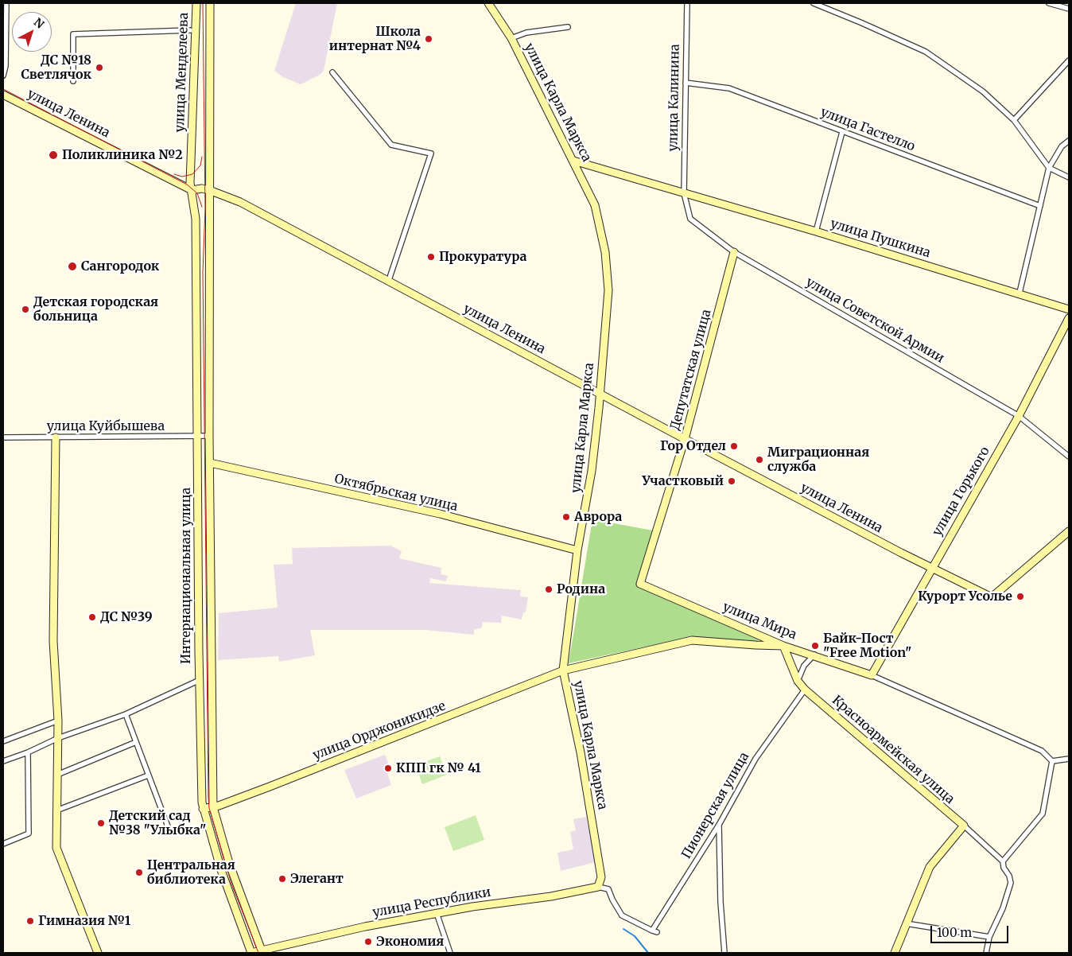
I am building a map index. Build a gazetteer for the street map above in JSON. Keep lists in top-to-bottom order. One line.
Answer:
{"streets":{"street":["улица Менделеева","улица Калинина","улица Карла Маркса","улица Ленина","улица Гастелло","улица Пушкина","улица Советской Армии","Депутатская улица","улица Куйбышева","улица Горького","Октябрьская улица","Интернациональная улица","улица Мира","улица Орджоникидзе","Красноармейская улица","Пионерская улица","улица Республики"]},"crossings":[["улица Менделеева","улица Ленина"],["улица Менделеева","Интернациональная улица"],["улица Калинина","улица Гастелло"],["улица Калинина","улица Пушкина"],["улица Калинина","улица Советской Армии"],["улица Карла Маркса","улица Ленина"],["улица Карла Маркса","улица Пушкина"],["улица Карла Маркса","Октябрьская улица"],["улица Карла Маркса","улица Орджоникидзе"],["улица Карла Маркса","Пионерская улица"],["улица Карла Маркса","улица Республики"],["улица Ленина","Депутатская улица"],["улица Ленина","улица Горького"],["улица Ленина","Интернациональная улица"],["улица Пушкина","улица Советской Армии"],["улица Советской Армии","Депутатская улица"],["улица Советской Армии","улица Горького"],["Депутатская улица","улица Мира"],["улица Куйбышева","Интернациональная улица"],["улица Горького","улица Мира"],["Октябрьская улица","Интернациональная улица"],["Интернациональная улица","улица Орджоникидзе"],["Интернациональная улица","улица Республики"],["улица Мира","улица Орджоникидзе"],["улица Мира","Красноармейская улица"],["улица Орджоникидзе","Красноармейская улица"],["Красноармейская улица","Пионерская улица"],["Пионерская улица","улица Республики"]],"places":["Школа интернат №4","ДС №18 Светлячок","Поликлиника №2","Прокуратура","Сангородок","Детская городская больница","Гор Отдел","Миграционная служба","Участковый","Аврора","Родина","Курорт Усолье","ДС №39","Байк-Пост \"Free Motion\"","КПП гк № 41","Детский сад №38 \"Улыбка\"","Центральная библиотека","Элегант","Гимназия №1","Экономия"],"scale_bar":"100 m","north":"top right"}
